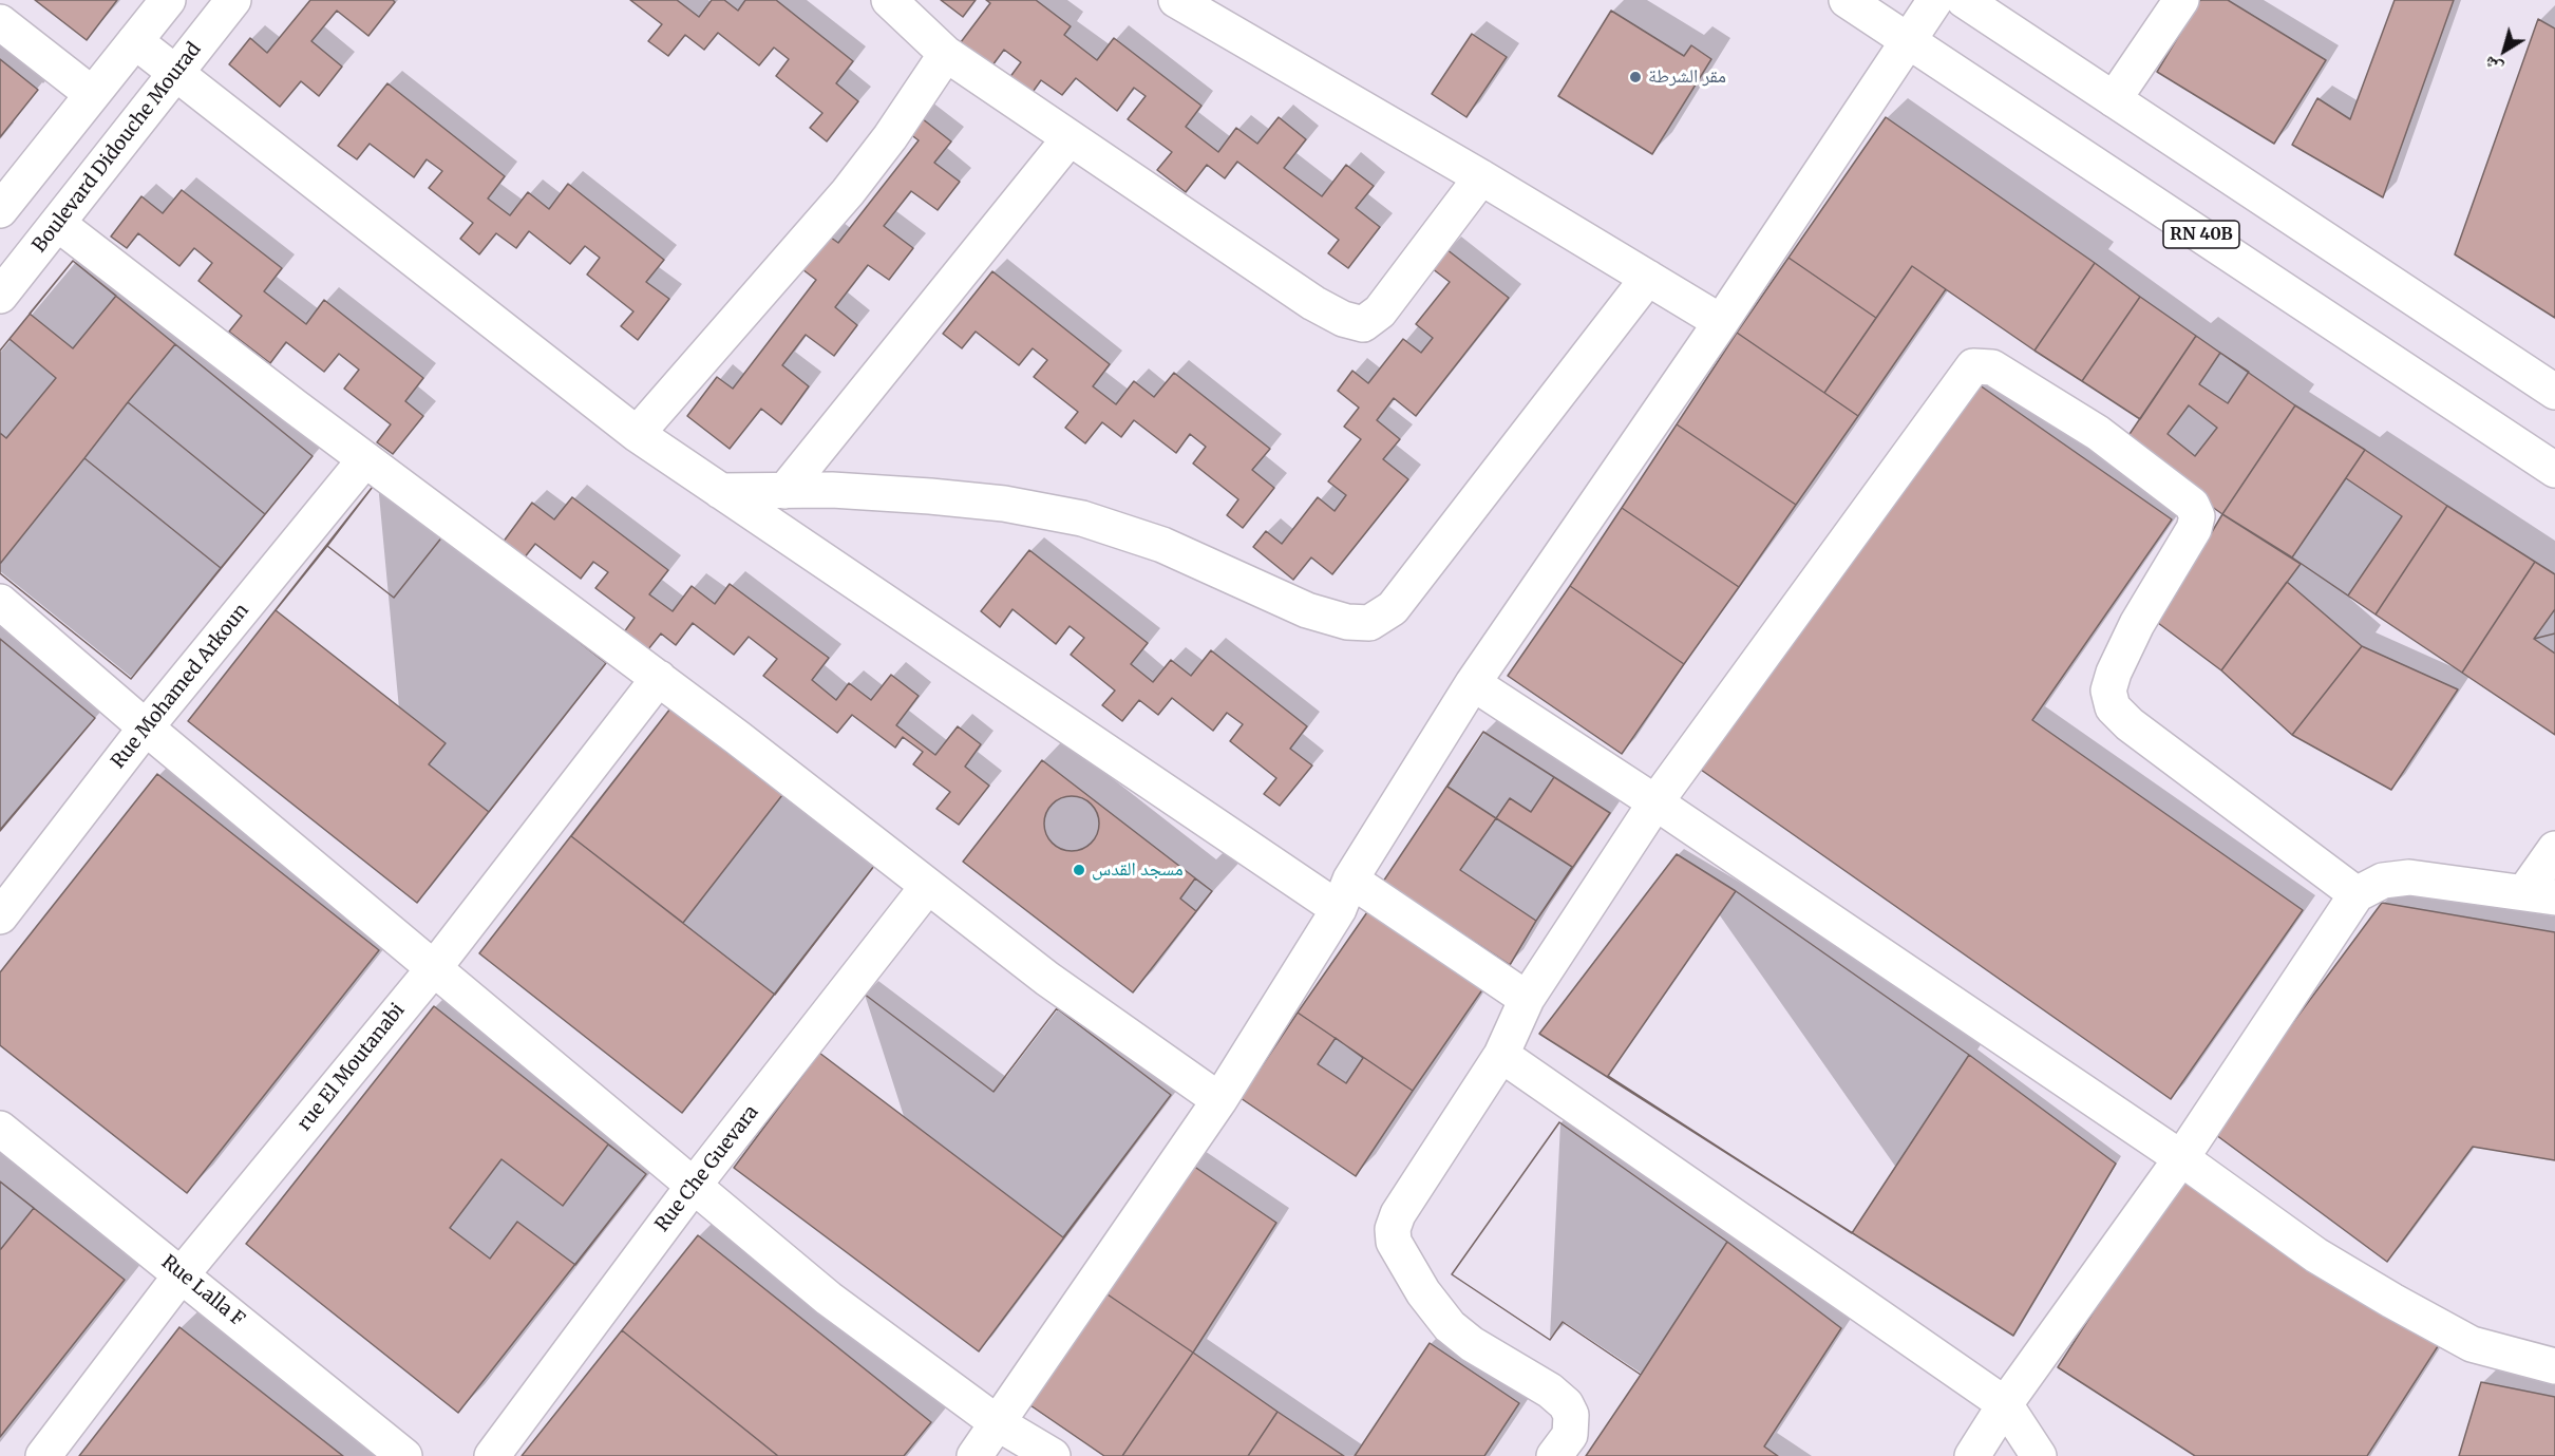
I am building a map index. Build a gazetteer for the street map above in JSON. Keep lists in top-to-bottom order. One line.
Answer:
{"streets":{"street":["Boulevard Didouche Mourad","RN 40B","Rue Mohamed Arkoun","rue El Moutanabi","Rue Che Guevara","Rue Lalla F"]},"crossings":[["rue El Moutanabi","Rue Lalla F"]],"places":["مقر الشرطة","مسجد القدس"],"north":"bottom left"}
